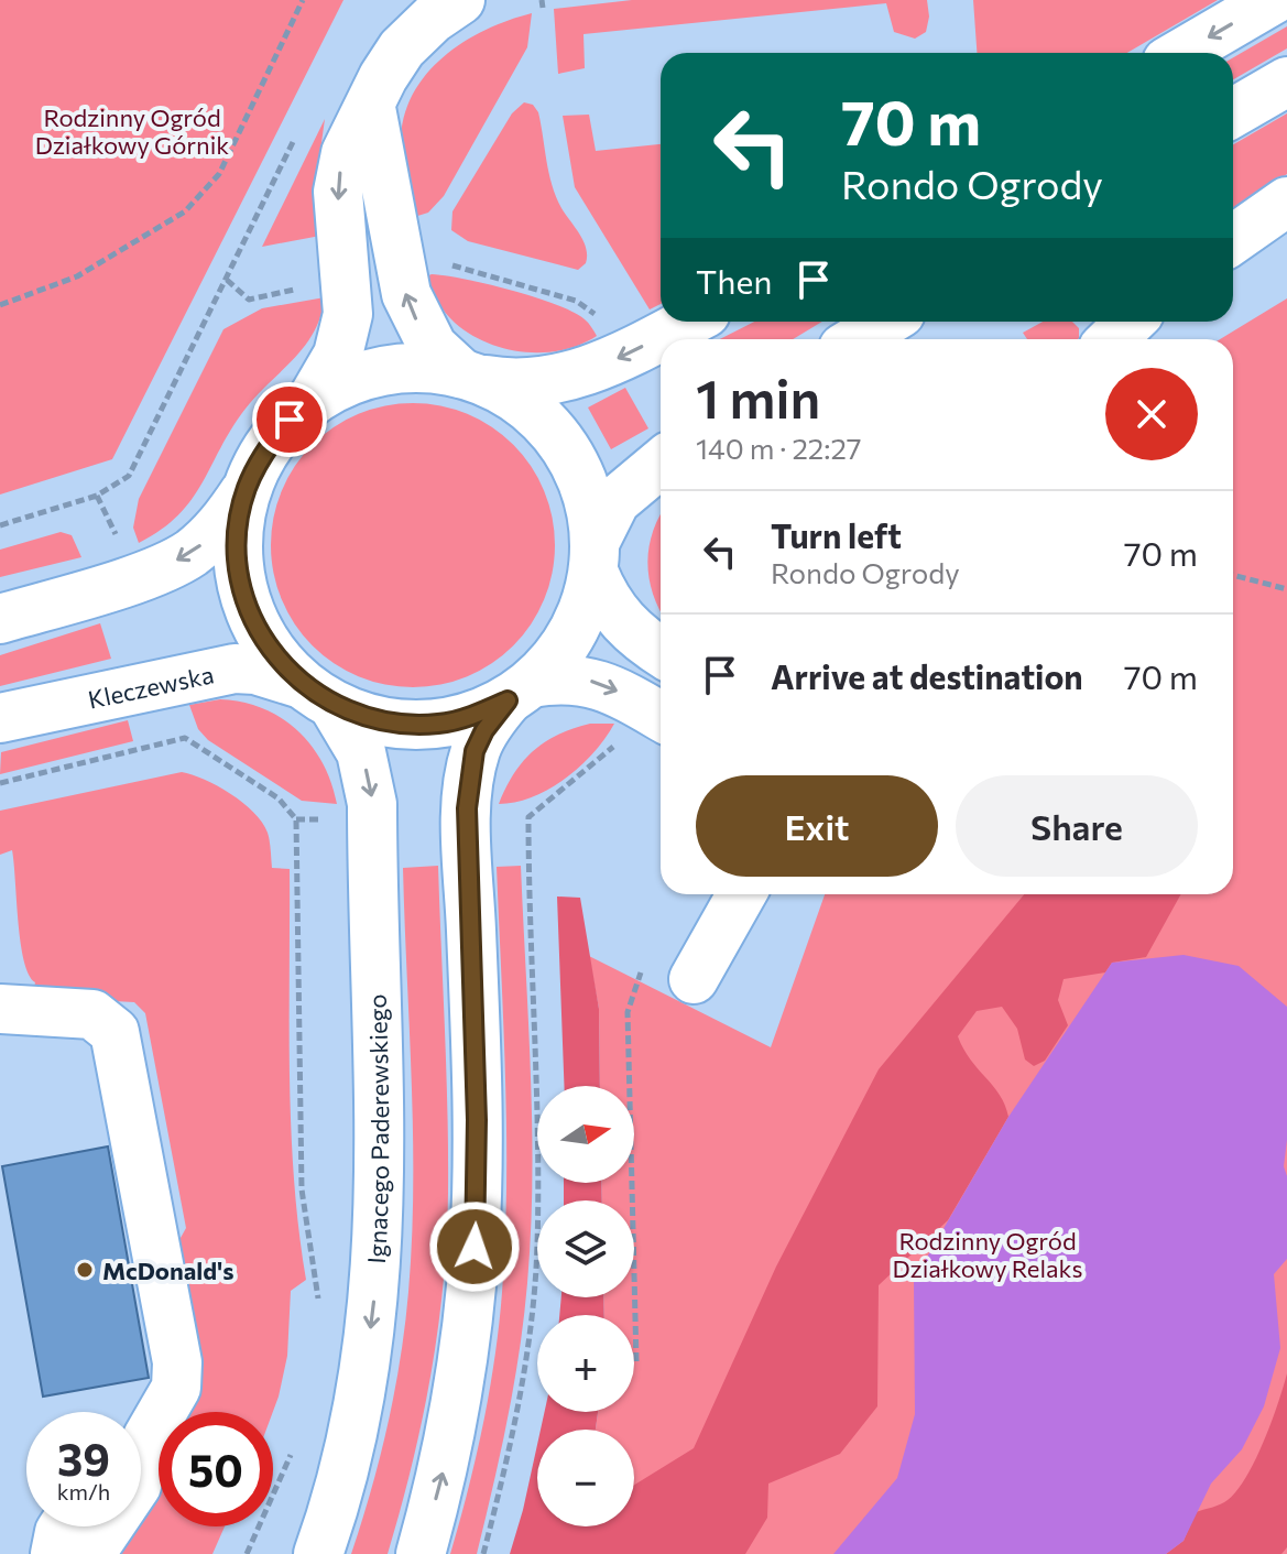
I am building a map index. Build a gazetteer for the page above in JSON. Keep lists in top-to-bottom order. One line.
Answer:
{"streets":{"main road":["Kleczewska","Ignacego Paderewskiego"]},"crossings":[["Kleczewska","Ignacego Paderewskiego"]],"parks":["Rodzinny Ogród Działkowy Górnik","Rodzinny Ogród Działkowy Relaks"],"places":["McDonald's"],"north":"right","page":{"turn":["70 m","Rondo Ogrody"],"then":"Then","heading":["1 min","140 m · 22:27"],"list":[{"name":"Turn left","note":"Rondo Ogrody","value":"70 m"},{"name":"Arrive at destination","value":"70 m"}],"buttons":["Exit","Share"],"map_buttons":["+","−"],"speed":"39 km/h","limit":"50"}}
